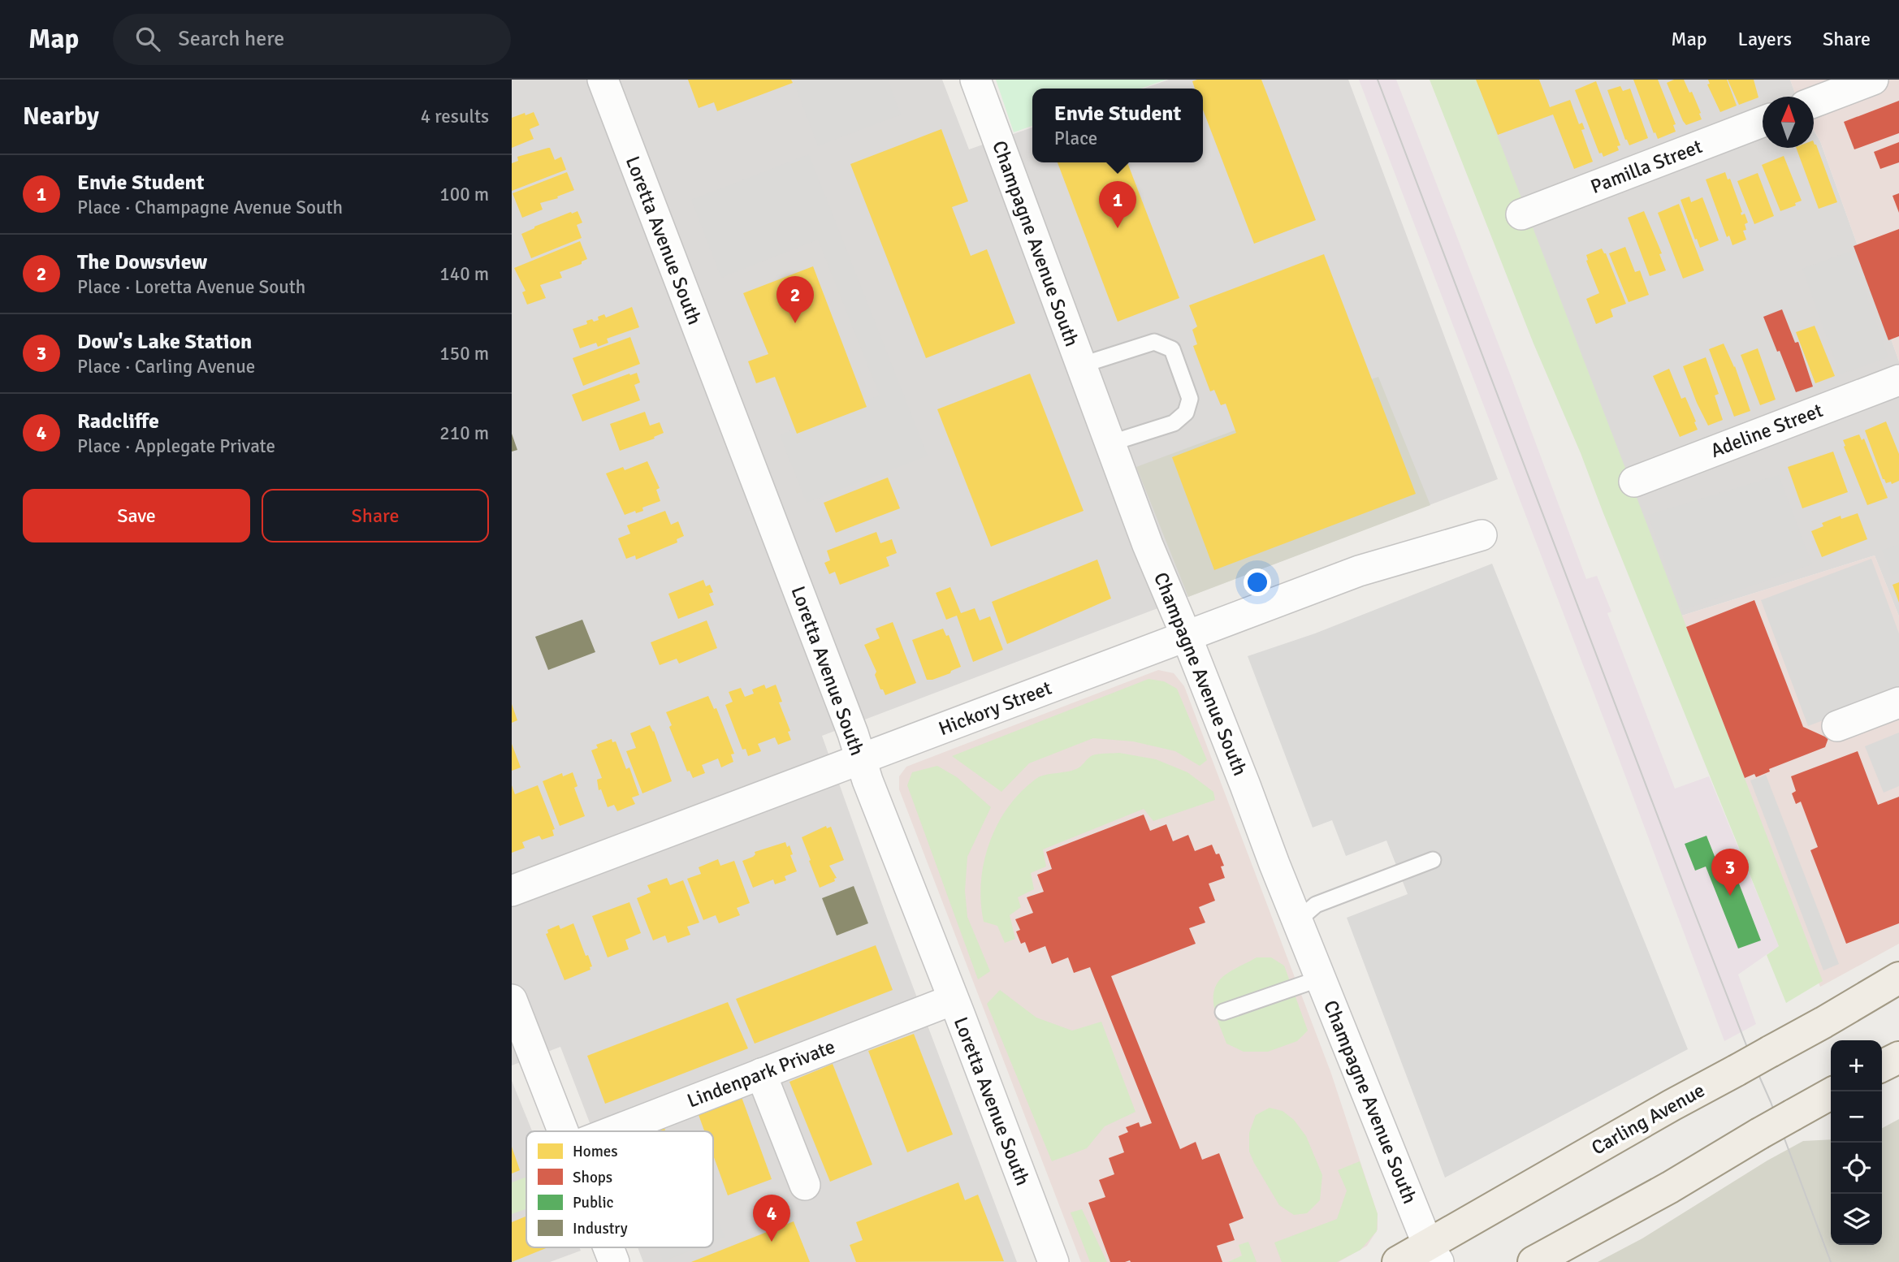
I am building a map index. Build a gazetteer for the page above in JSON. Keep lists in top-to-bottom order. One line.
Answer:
{"streets":{"main road":["Carling Avenue"],"street":["Pamilla Street","Loretta Avenue South","Champagne Avenue South","Adeline Street","Hickory Street","Lindenpark Private"]},"crossings":[["Loretta Avenue South","Hickory Street"],["Loretta Avenue South","Lindenpark Private"],["Champagne Avenue South","Hickory Street"],["Champagne Avenue South","Carling Avenue"]],"legend":["Homes","Shops","Public","Industry"],"north":"top","page":{"header":"Map","search":"Search here","nav":["Map","Layers","Share"],"heading":["Nearby","4 results"],"popup":["Envie Student","Place"],"list":[{"mark":"1","name":"Envie Student","note":"Place · Champagne Avenue South","value":"100 m"},{"mark":"2","name":"The Dowsview","note":"Place · Loretta Avenue South","value":"140 m"},{"mark":"3","name":"Dow's Lake Station","note":"Place · Carling Avenue","value":"150 m"},{"mark":"4","name":"Radcliffe","note":"Place · Applegate Private","value":"210 m"}],"pins":["1","2","3","4"],"buttons":["Save","Share"],"map_buttons":["+","−"]}}
